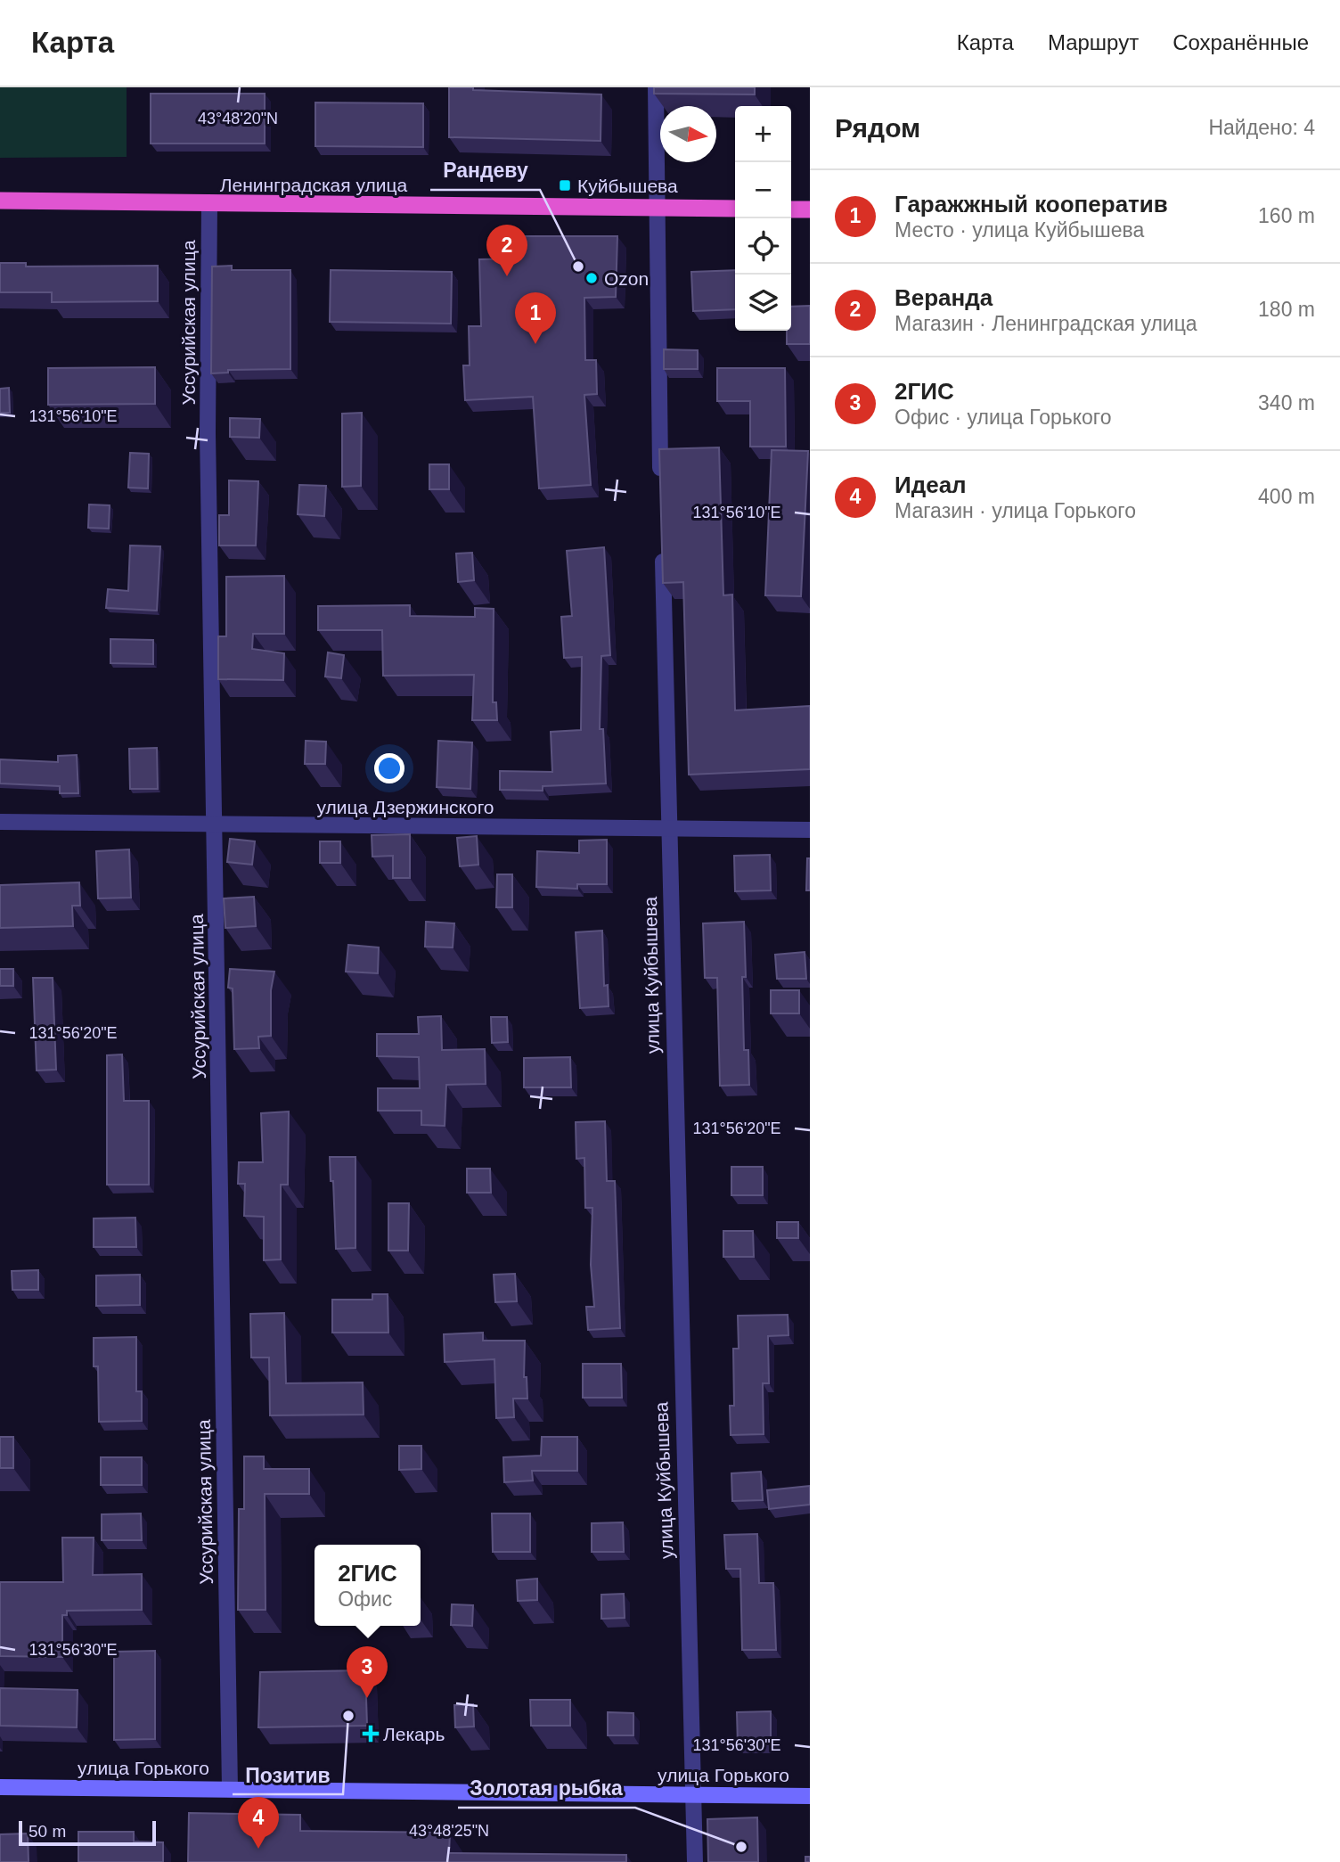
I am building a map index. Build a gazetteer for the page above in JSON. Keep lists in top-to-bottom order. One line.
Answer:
{"streets":{"highway":["Ленинградская улица"],"main road":["улица Горького"],"street":["Уссурийская улица","улица Дзержинского","улица Куйбышева"]},"crossings":[["Ленинградская улица","Уссурийская улица"],["Уссурийская улица","улица Дзержинского"],["Уссурийская улица","улица Горького"],["улица Дзержинского","улица Куйбышева"],["улица Куйбышева","улица Горького"]],"places":{"transit":["Куйбышева"],"other":["Рандеву","Ozon","Позитив","Золотая рыбка"],"health":["Лекарь"]},"scale_bar":"50 m","north":"right","page":{"header":"Карта","nav":["Карта","Маршрут","Сохранённые"],"heading":["Рядом","Найдено: 4"],"map_buttons":["+","−"],"list":[{"mark":"1","name":"Гаражжный кооператив","note":"Место · улица Куйбышева","value":"160 m"},{"mark":"2","name":"Веранда","note":"Магазин · Ленинградская улица","value":"180 m"},{"mark":"3","name":"2ГИС","note":"Офис · улица Горького","value":"340 m"},{"mark":"4","name":"Идеал","note":"Магазин · улица Горького","value":"400 m"}],"pins":["2","1","3","4"],"popup":["2ГИС","Офис"],"scale":"50 m"},"coordinates":["43°48'20\"N","131°56'10\"E","131°56'20\"E","131°56'30\"E","43°48'25\"N"]}
